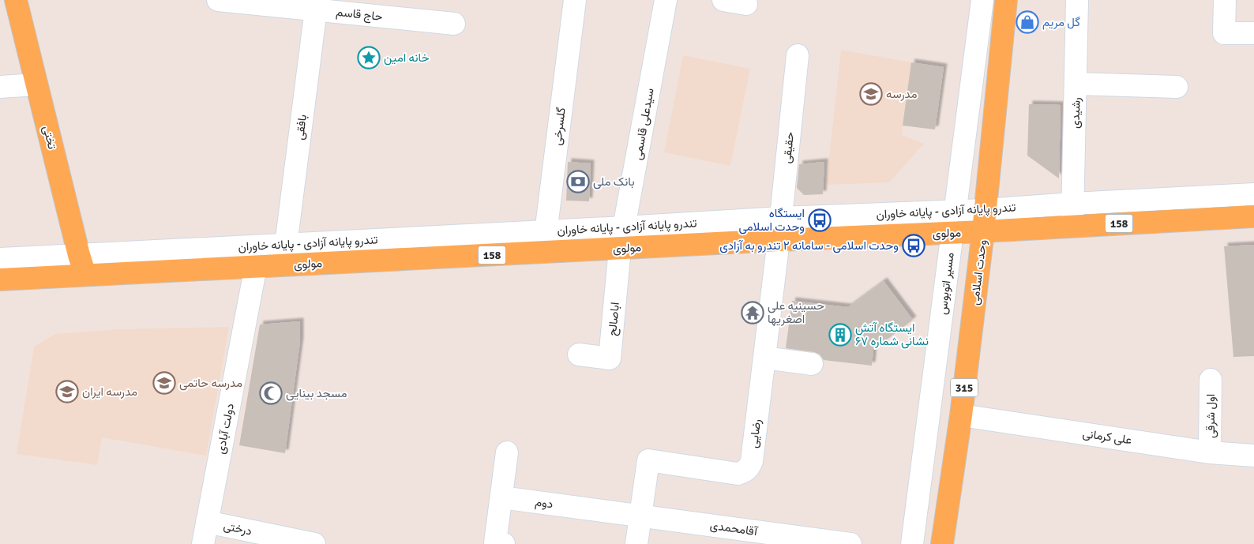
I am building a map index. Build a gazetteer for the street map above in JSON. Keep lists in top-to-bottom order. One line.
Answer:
{"streets":{"main road":["تختی","158","مولوی","وحدت اسلامی","315"],"street":["حاج قاسم","رشیدی","سیدعلی قاسمی","گلسرخی","بافقی","حقیقی","تندرو پایانه آزادی - پایانه خاوران","مسیر اتوبوس","اباصالح","اول شرقی","دولت آبادی","رضایی","علی کرمانی","دوم","درختی","آقامحمدی"]},"crossings":[["حاج قاسم","بافقی"],["رشیدی","تندرو پایانه آزادی - پایانه خاوران"],["رشیدی","مولوی"],["سیدعلی قاسمی","تندرو پایانه آزادی - پایانه خاوران"],["سیدعلی قاسمی","مولوی"],["سیدعلی قاسمی","اباصالح"],["گلسرخی","تندرو پایانه آزادی - پایانه خاوران"],["گلسرخی","مولوی"],["بافقی","تندرو پایانه آزادی - پایانه خاوران"],["تختی","تندرو پایانه آزادی - پایانه خاوران"],["تختی","مولوی"],["حقیقی","تندرو پایانه آزادی - پایانه خاوران"],["حقیقی","مولوی"],["حقیقی","رضایی"],["تندرو پایانه آزادی - پایانه خاوران","مولوی"],["تندرو پایانه آزادی - پایانه خاوران","وحدت اسلامی"],["تندرو پایانه آزادی - پایانه خاوران","مسیر اتوبوس"],["مولوی","وحدت اسلامی"],["مولوی","مسیر اتوبوس"],["مولوی","اباصالح"],["مولوی","دولت آبادی"],["مولوی","رضایی"],["وحدت اسلامی","علی کرمانی"],["اول شرقی","علی کرمانی"],["دولت آبادی","درختی"],["رضایی","دوم"],["رضایی","آقامحمدی"],["دوم","آقامحمدی"]],"places":{"shop":["گل مریم"],"place":["خانه امین"],"school or university":["مدرسه","مدرسه حاتمی","مدرسه ایران"],"bank":["بانک ملی"],"bus stop":["ایستگاه وحدت اسلامی","وحدت اسلامی - سامانه ۲ تندرو به آزادی"],"temple":["حسینیه علی اصغریها"],"building":["ایستگاه آتش نشانی شماره ۶۷"],"mosque":["مسجد بینایی"]}}
